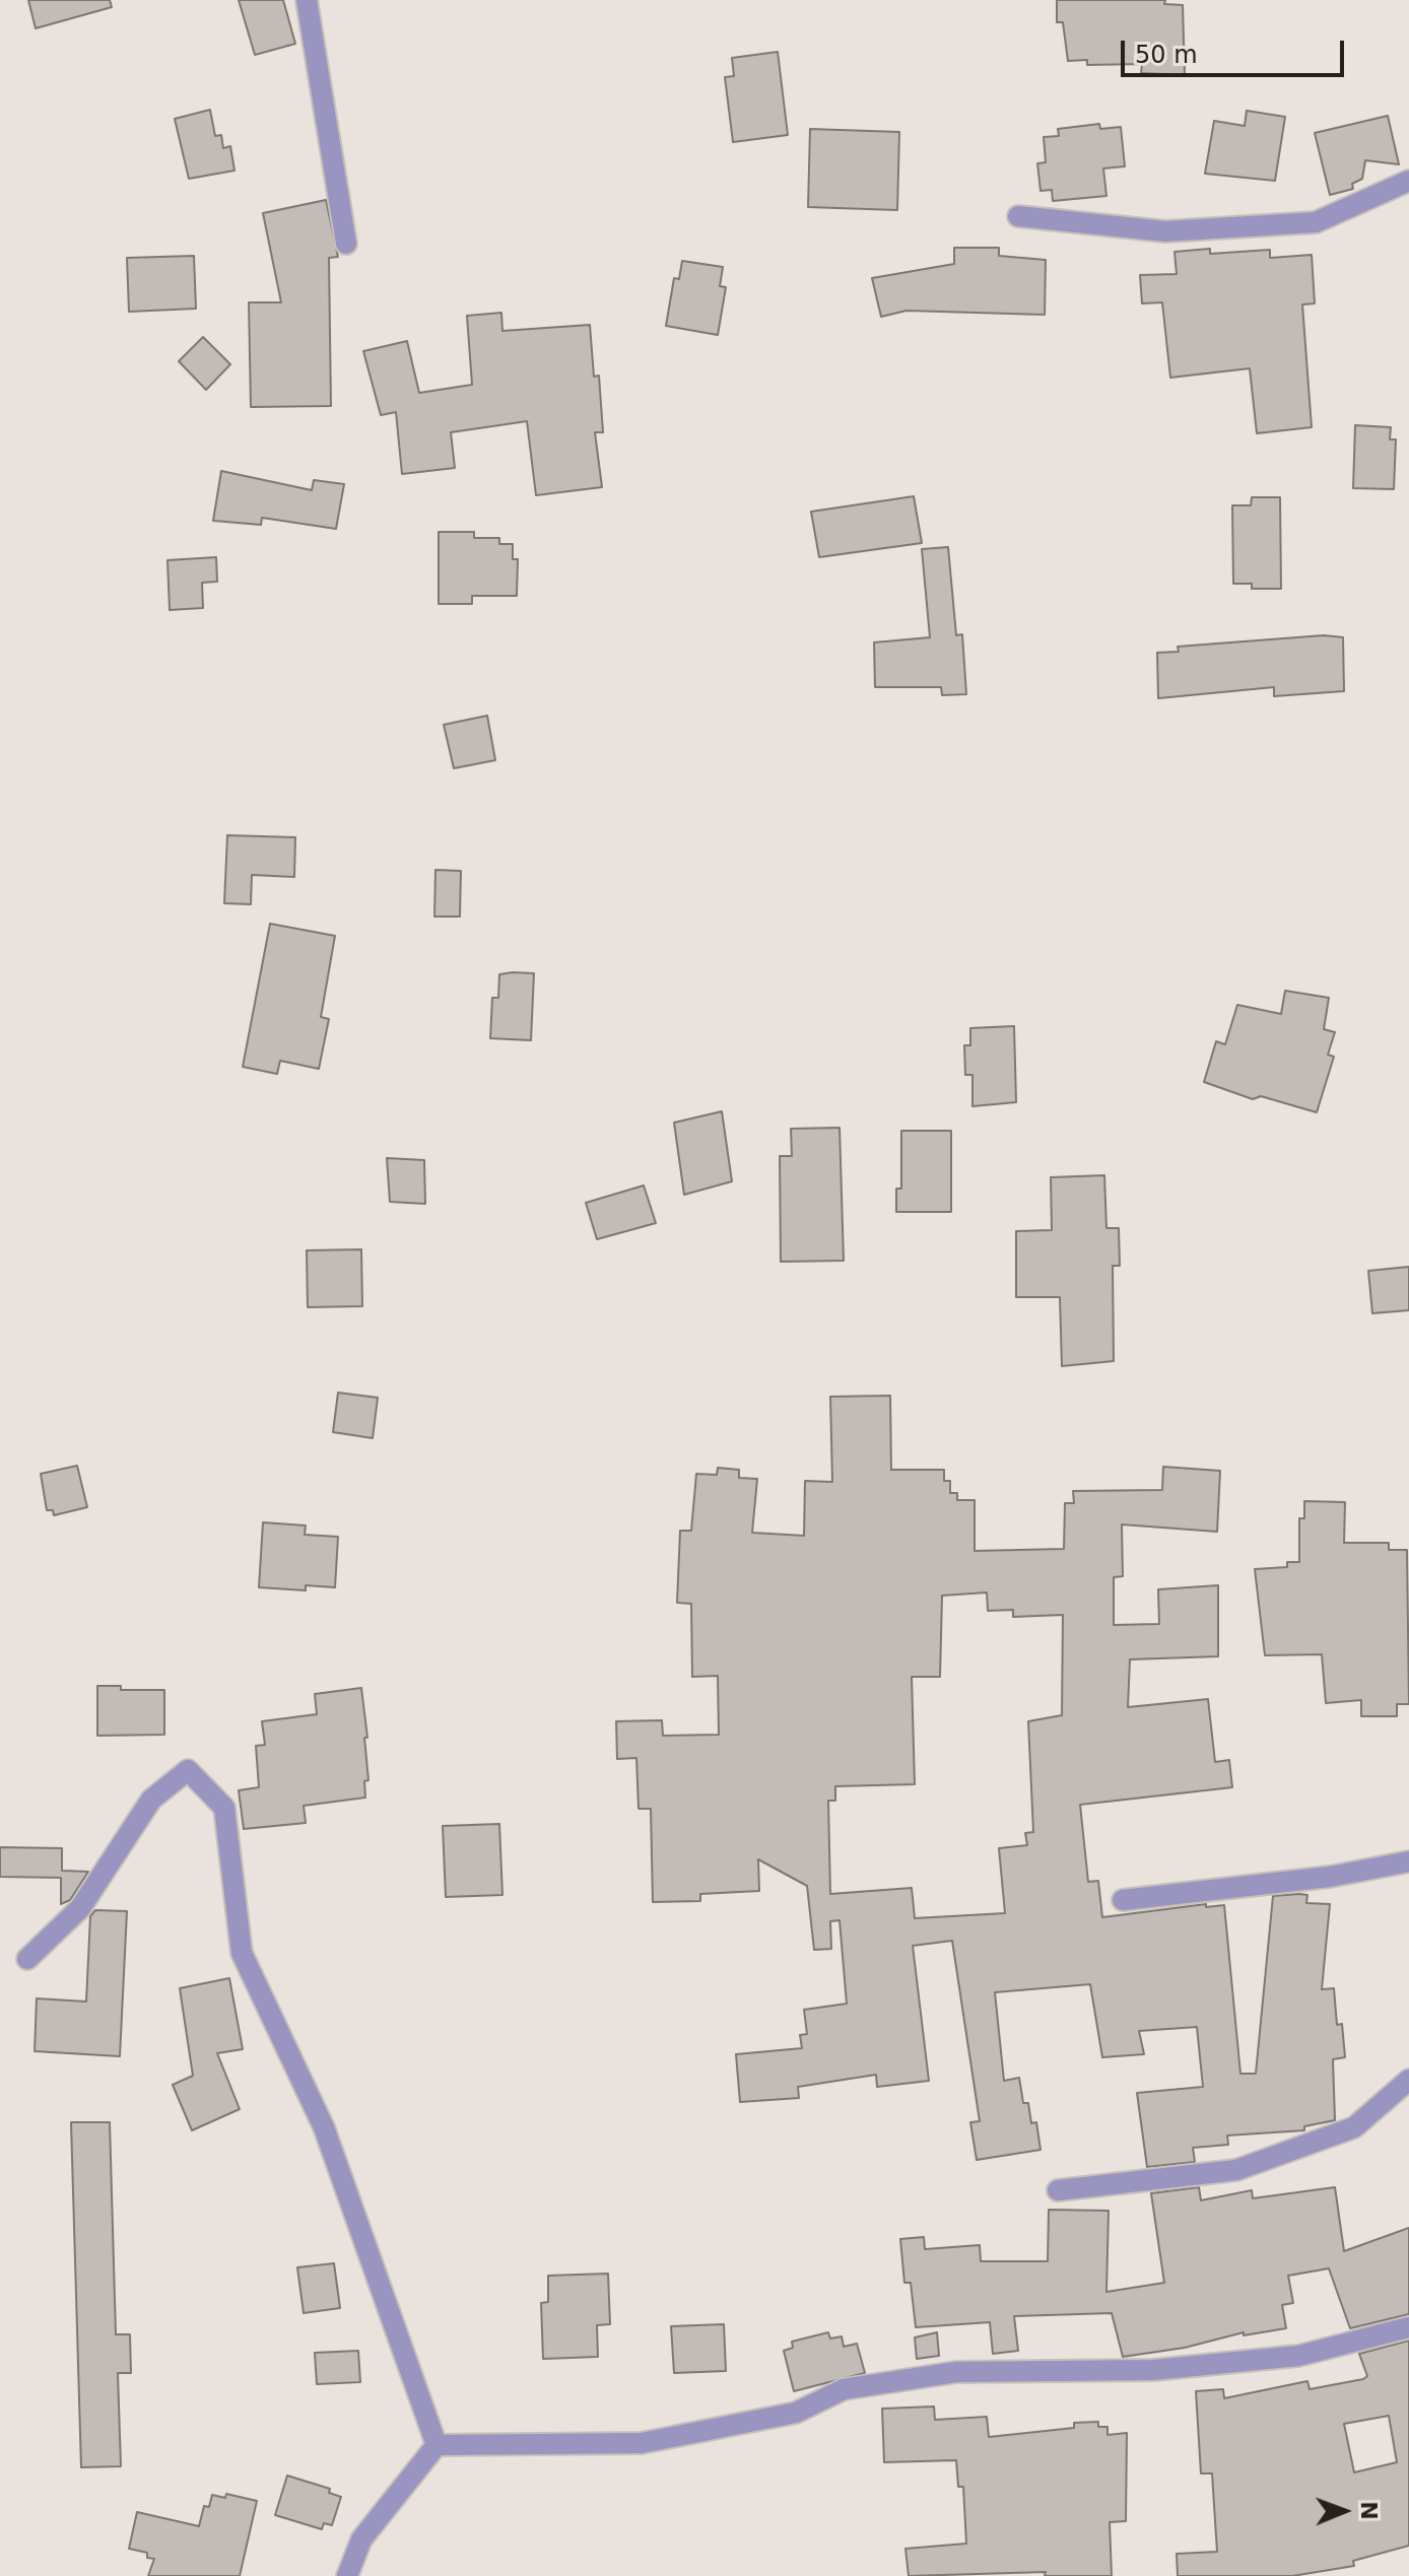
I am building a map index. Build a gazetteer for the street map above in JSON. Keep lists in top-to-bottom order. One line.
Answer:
{"scale_bar":"50 m","north":"right"}
